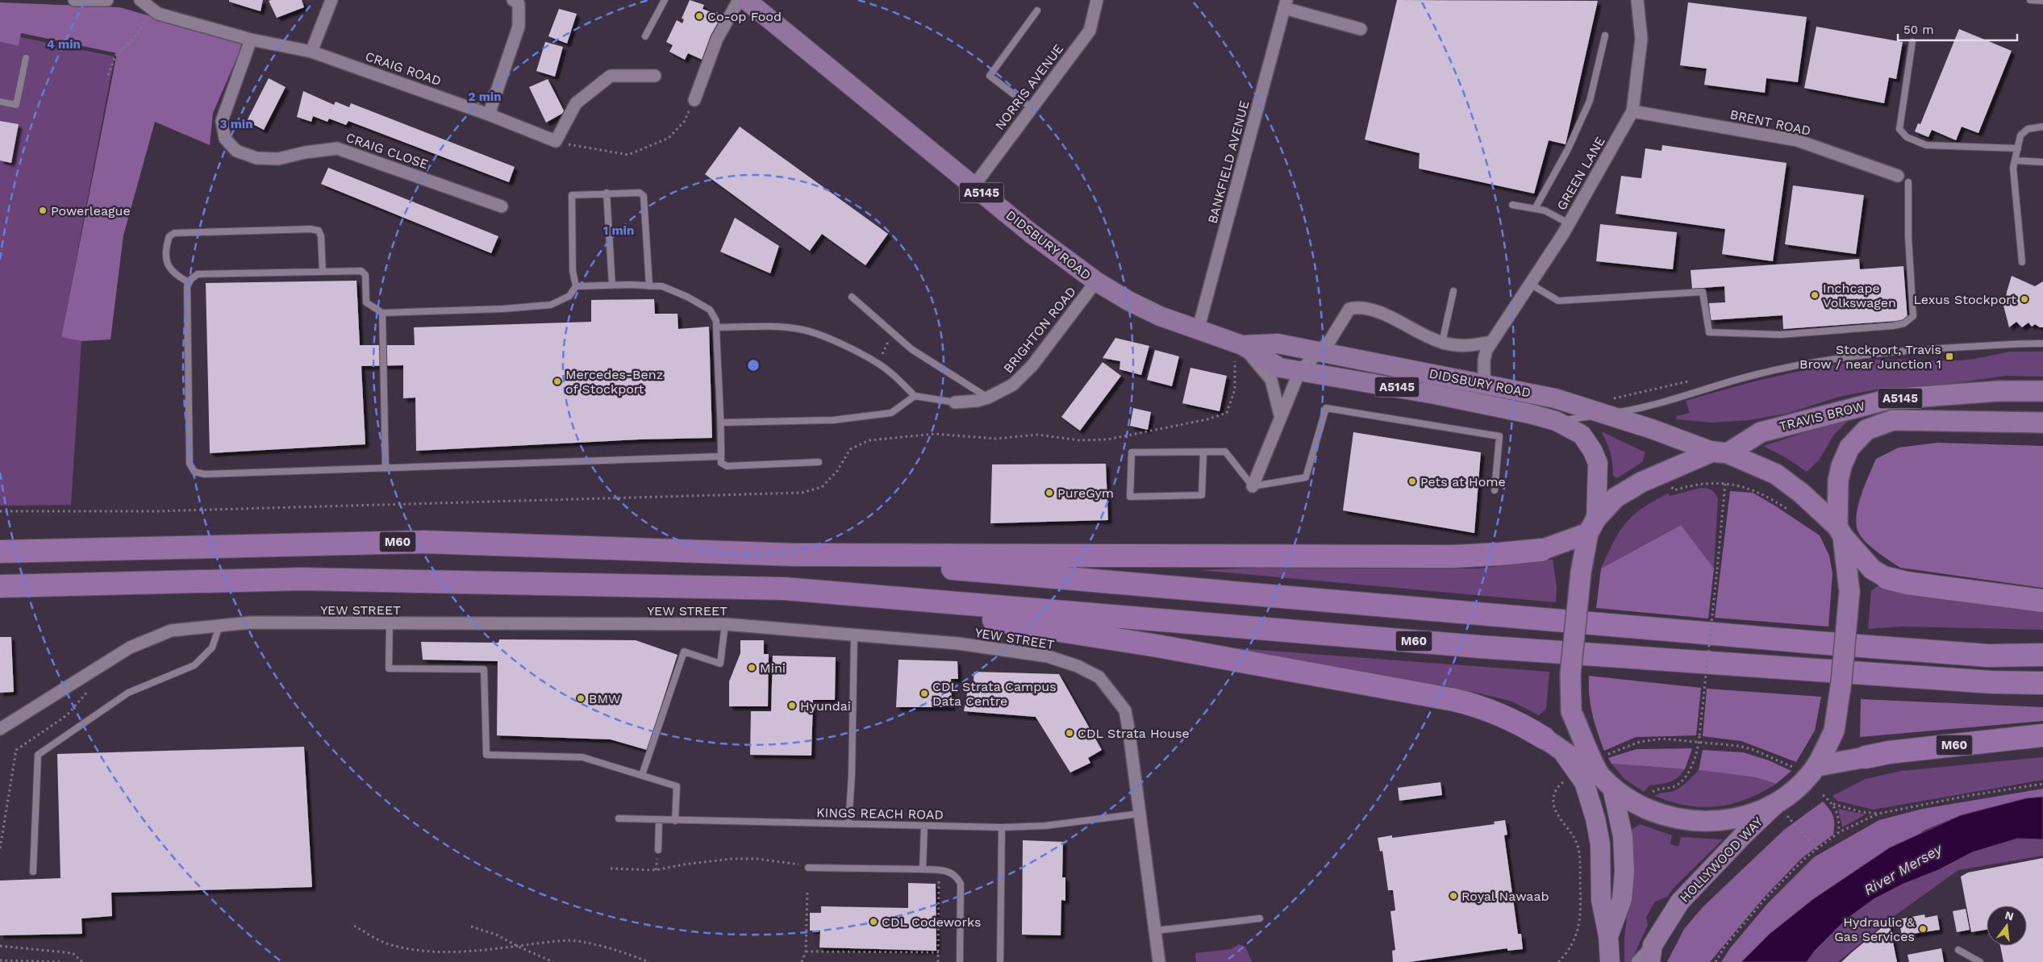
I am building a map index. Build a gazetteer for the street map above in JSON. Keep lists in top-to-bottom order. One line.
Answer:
{"streets":{"highway":["A5145","TRAVIS BROW","M60"],"main road":["DIDSBURY ROAD","HOLLYWOOD WAY"],"street":["CRAIG ROAD","NORRIS AVENUE","BRENT ROAD","CRAIG CLOSE","BANKFIELD AVENUE","GREEN LANE","BRIGHTON ROAD","YEW STREET"],"lane":["KINGS REACH ROAD"]},"crossings":[["CRAIG ROAD","CRAIG CLOSE"],["NORRIS AVENUE","DIDSBURY ROAD"],["BRENT ROAD","GREEN LANE"],["BANKFIELD AVENUE","DIDSBURY ROAD"],["GREEN LANE","DIDSBURY ROAD"],["DIDSBURY ROAD","BRIGHTON ROAD"],["DIDSBURY ROAD","TRAVIS BROW"],["TRAVIS BROW","M60"],["TRAVIS BROW","HOLLYWOOD WAY"],["YEW STREET","KINGS REACH ROAD"]],"water":["River Mersey"],"places":{"other":["Co-op Food","Powerleague","Inchcape Volkswagen","Lexus Stockport","Mercedes-Benz of Stockport","Pets at Home","PureGym","Mini","CDL Strata Campus Data Centre","BMW","Hyundai","CDL Strata House","Royal Nawaab","CDL Codeworks","Hydraulic & Gas Services"],"transit":["Stockport, Travis Brow / near Junction 1"]},"scale_bar":"50 m","north":"top","rings":["4 min","2 min","3 min","1 min"]}
